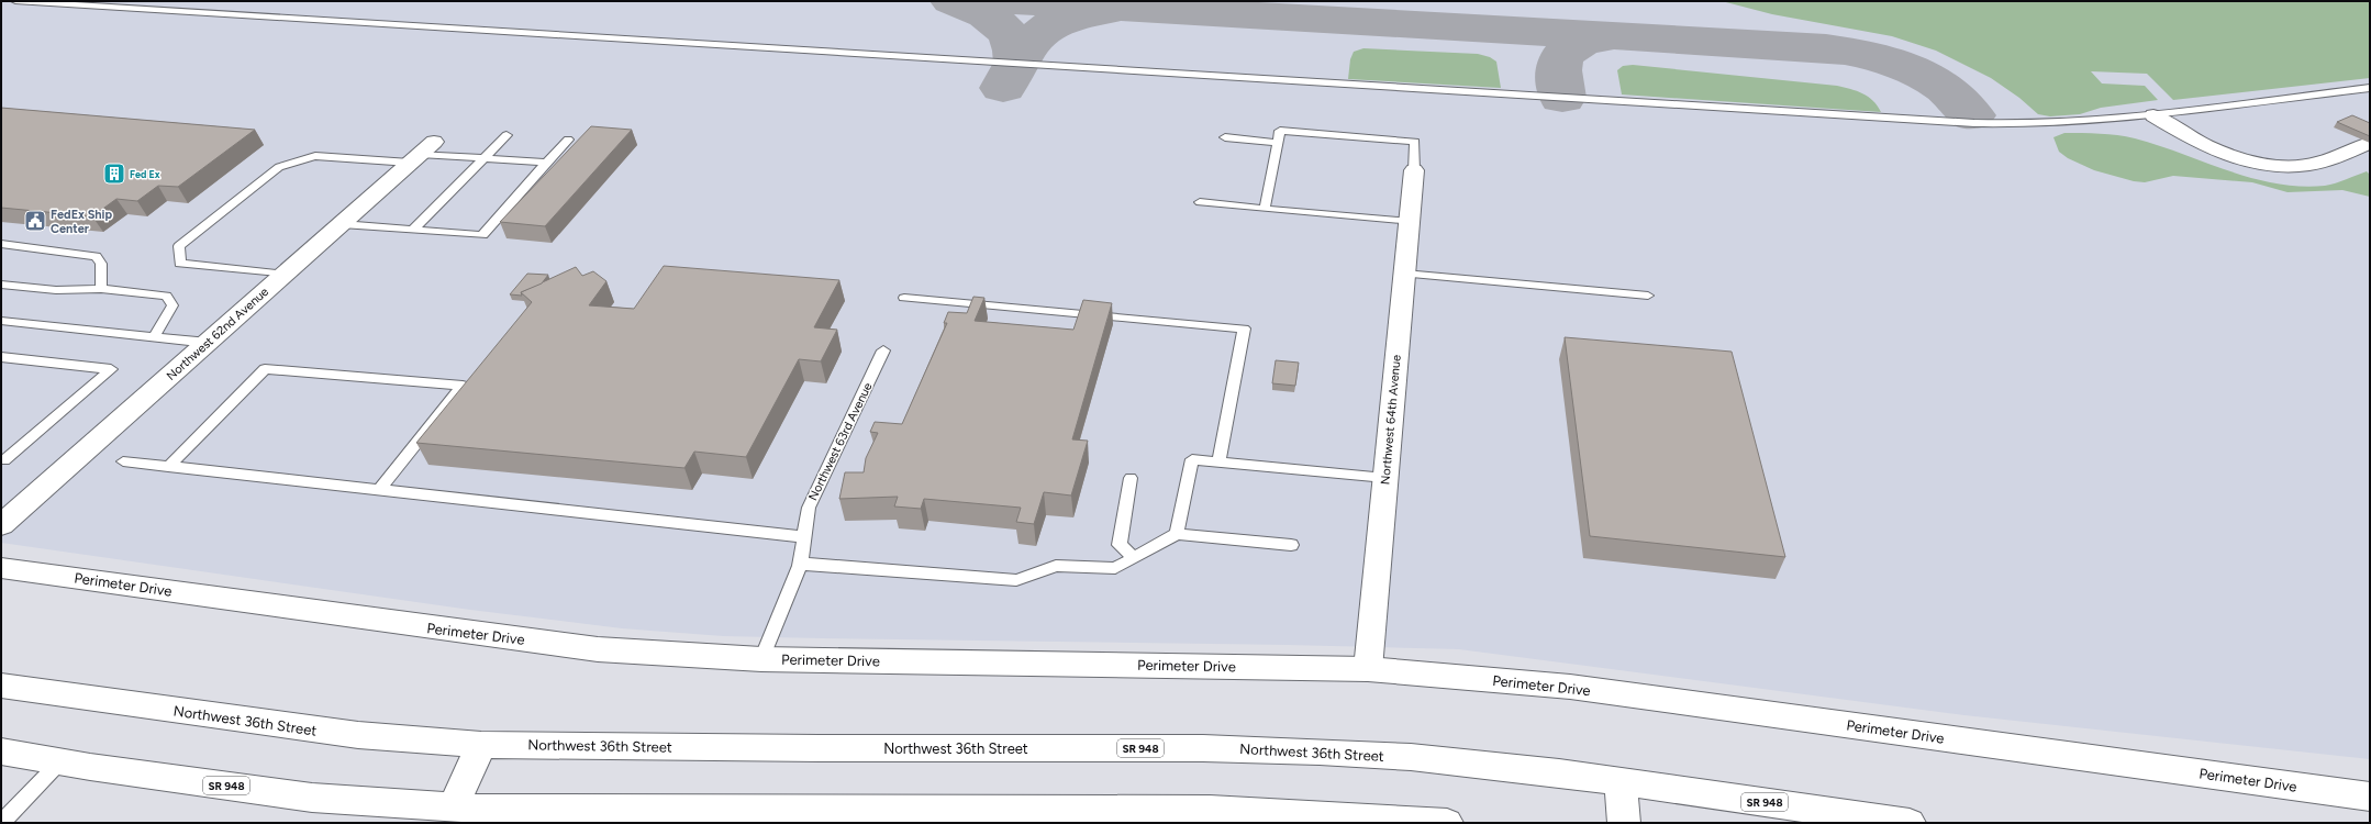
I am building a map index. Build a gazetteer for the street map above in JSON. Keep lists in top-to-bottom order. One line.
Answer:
{"streets":{"street":["Northwest 62nd Avenue","Northwest 64th Avenue","Perimeter Drive","Northwest 36th Street","SR 948"],"lane":["Northwest 63rd Avenue"]},"crossings":[["Northwest 64th Avenue","Perimeter Drive"],["Northwest 63rd Avenue","Perimeter Drive"]],"places":{"building":["Fed Ex"],"public building":["FedEx Ship Center"]}}
